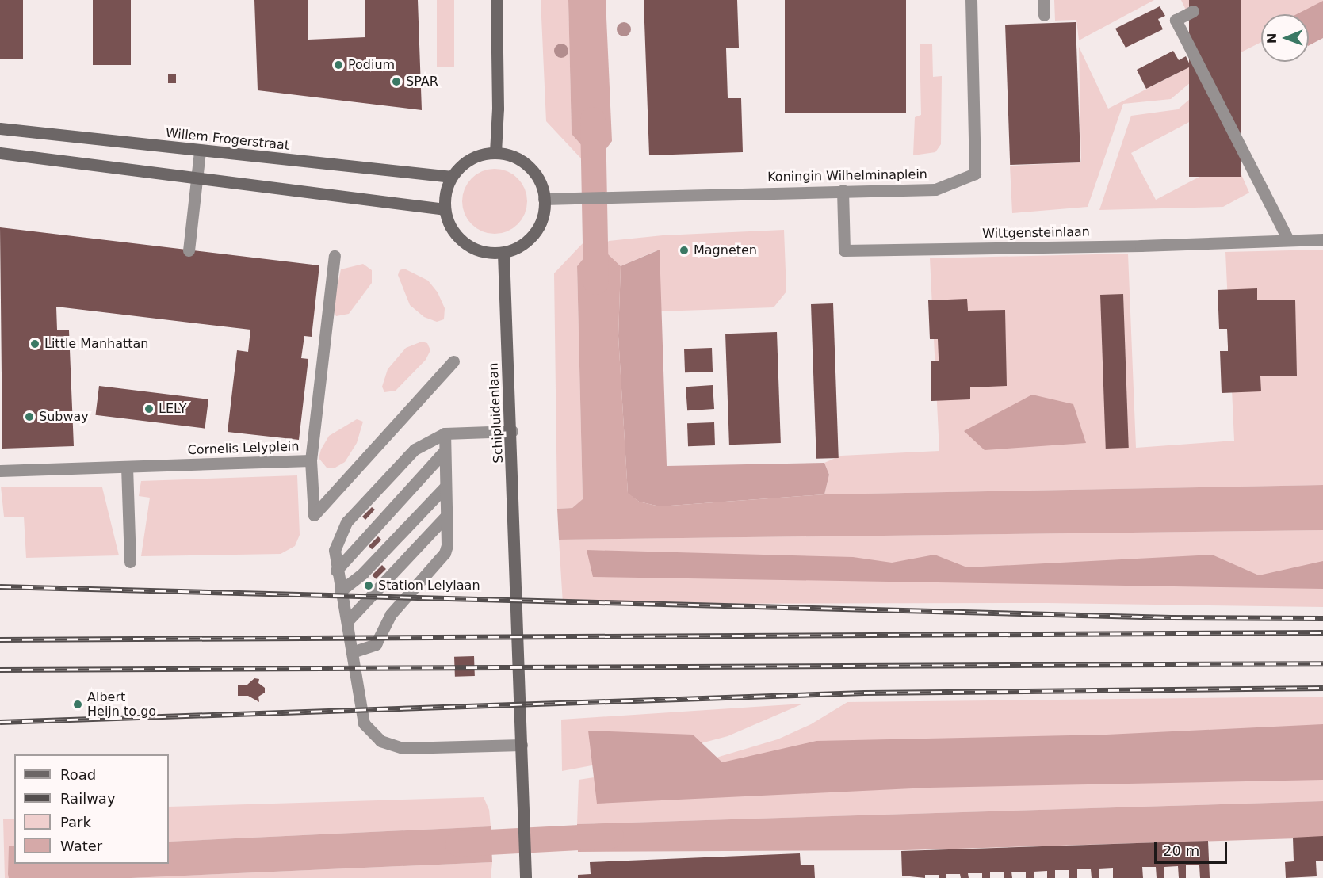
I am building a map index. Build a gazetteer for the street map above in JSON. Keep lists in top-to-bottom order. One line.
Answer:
{"streets":{"street":["Willem Frogerstraat","Koningin Wilhelminaplein","Wittgensteinlaan","Schipluidenlaan","Cornelis Lelyplein"]},"crossings":[["Willem Frogerstraat","Koningin Wilhelminaplein"],["Willem Frogerstraat","Schipluidenlaan"],["Koningin Wilhelminaplein","Wittgensteinlaan"],["Koningin Wilhelminaplein","Schipluidenlaan"]],"places":["Podium","SPAR","Magneten","Little Manhattan","LELY","Subway","Station Lelylaan","Albert Heijn to go"],"legend":["Road","Railway","Park","Water"],"scale_bar":"20 m","north":"left"}
